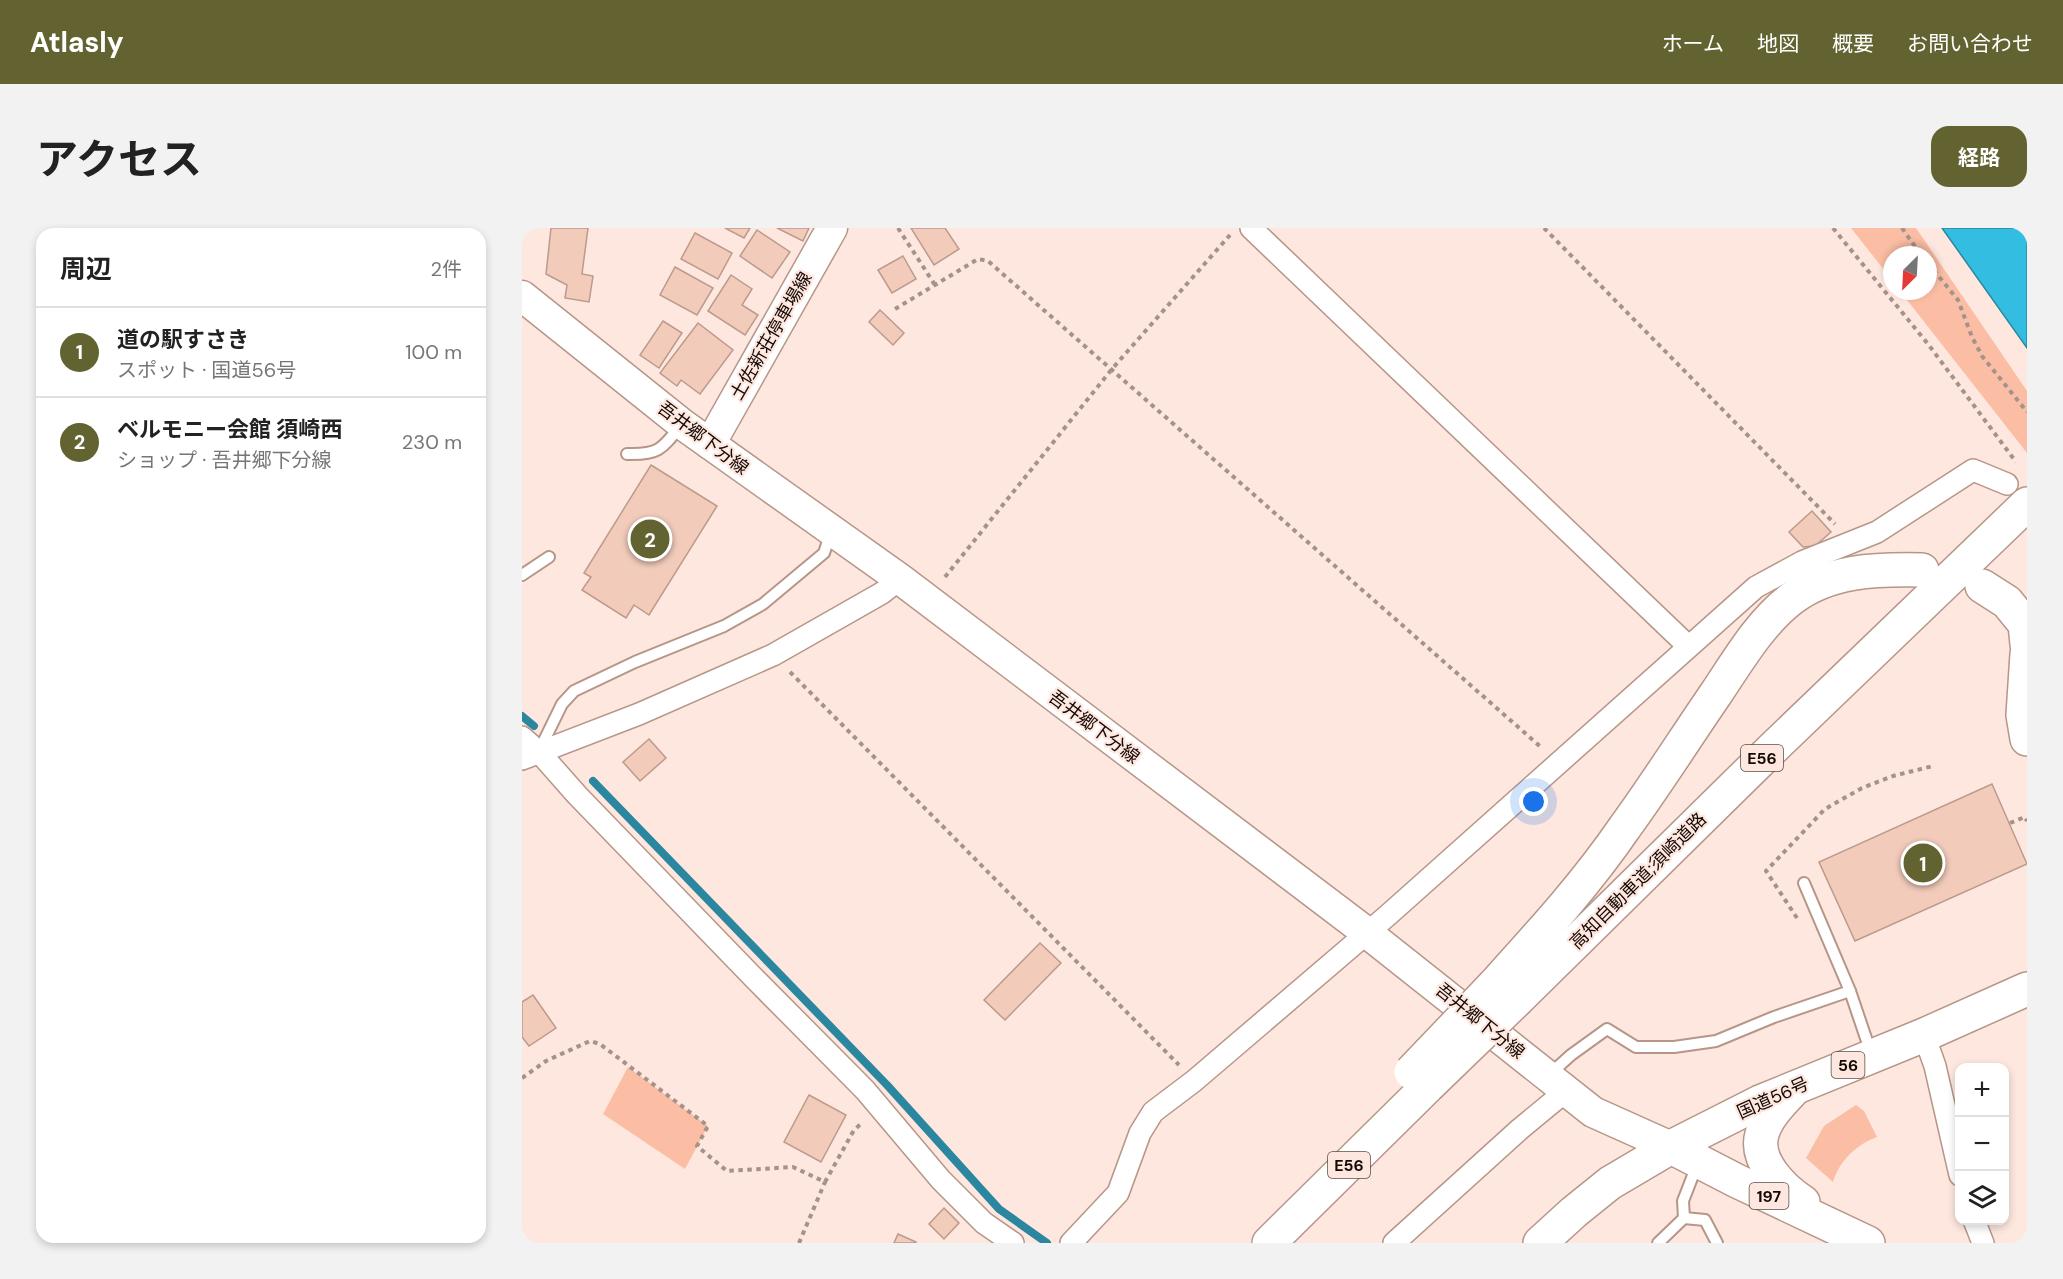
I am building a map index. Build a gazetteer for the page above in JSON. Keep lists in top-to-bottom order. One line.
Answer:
{"streets":{"highway":["E56","高知自動車道;須崎道路","56","国道56号","197"],"main road":["土佐新荘停車場線","吾井郷下分線"]},"crossings":[["土佐新荘停車場線","吾井郷下分線"],["吾井郷下分線","国道56号"],["吾井郷下分線","197"],["国道56号","197"]],"north":"bottom left","page":{"header":"Atlasly","nav":["ホーム","地図","概要","お問い合わせ"],"title":"アクセス","buttons":"経路","heading":["周辺","2件"],"list":[{"mark":"1","name":"道の駅すさき","note":"スポット · 国道56号","value":"100 m"},{"mark":"2","name":"ベルモニー会館 須崎西","note":"ショップ · 吾井郷下分線","value":"230 m"}],"pins":["2","1"],"map_buttons":["+","−"]}}
